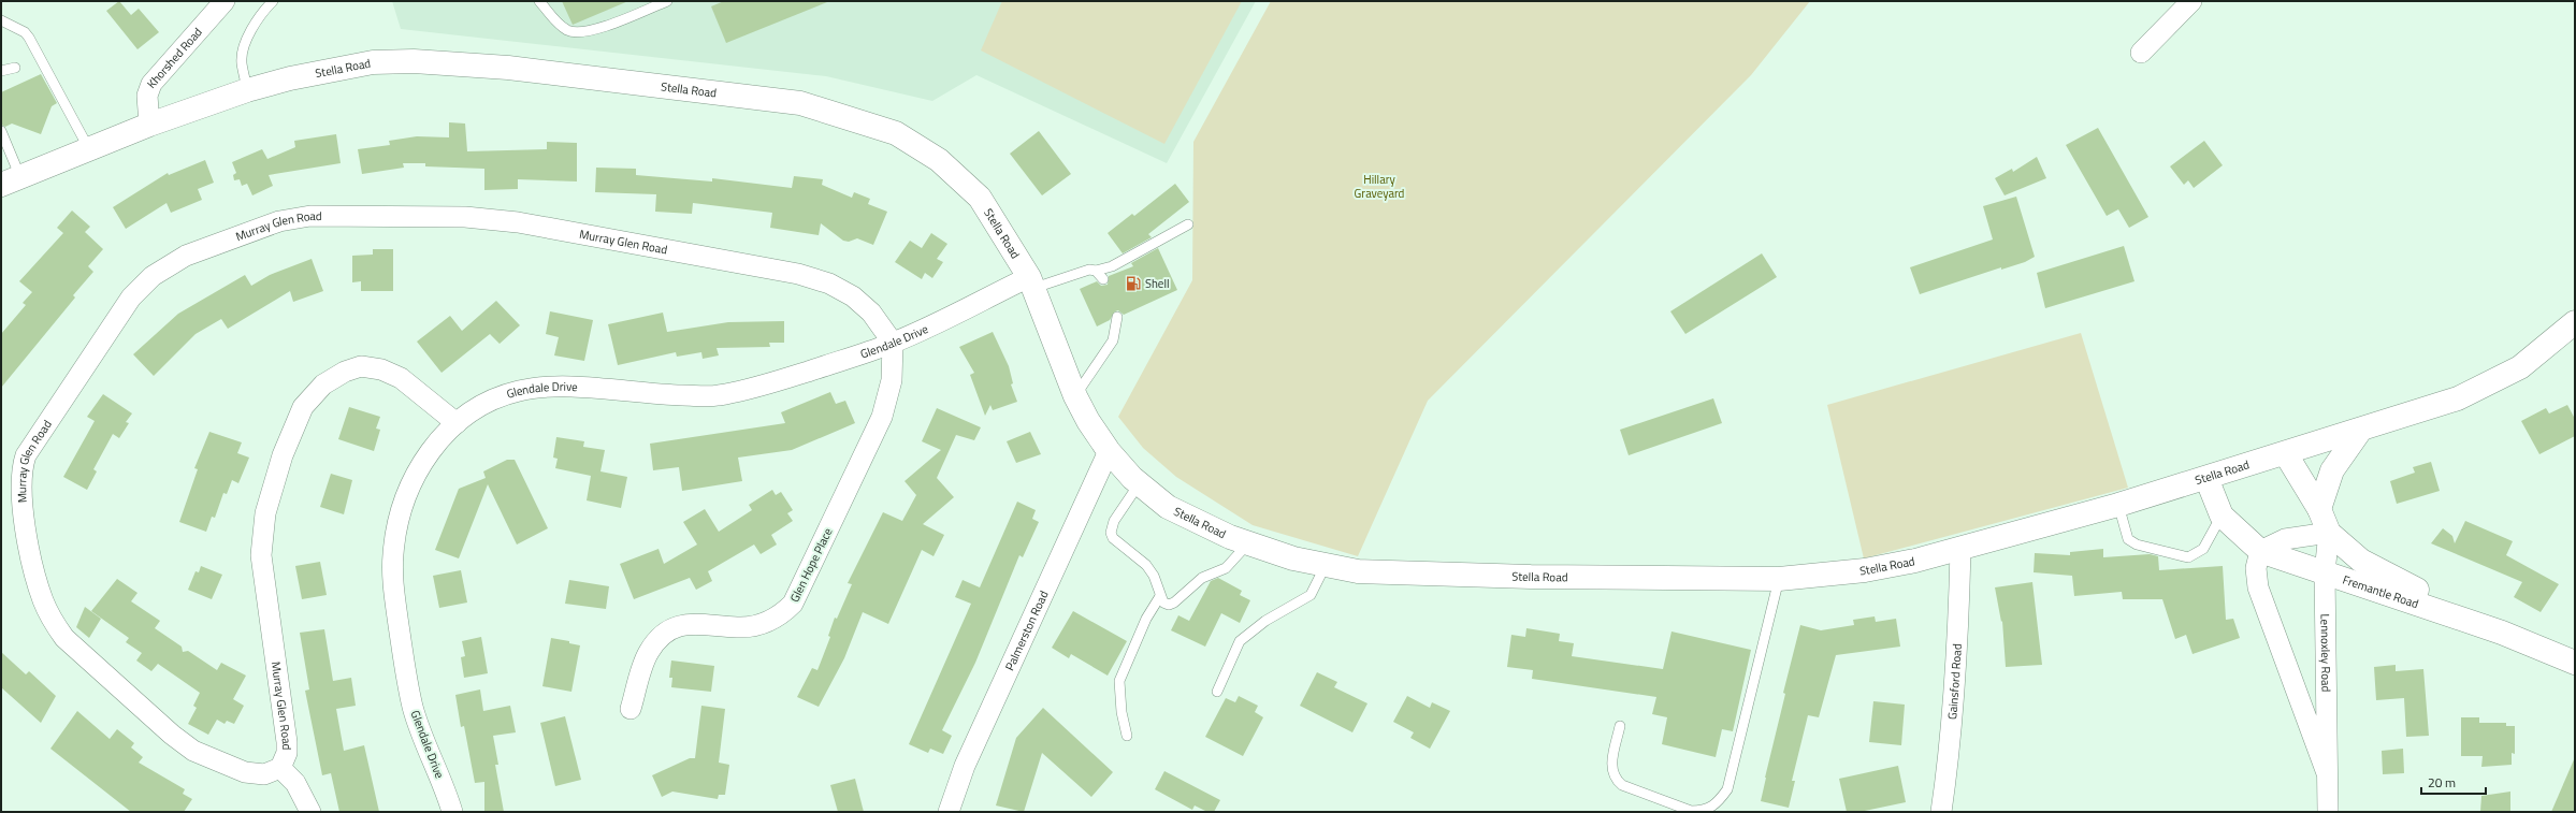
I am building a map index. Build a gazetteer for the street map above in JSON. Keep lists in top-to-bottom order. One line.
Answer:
{"streets":{"main road":["Stella Road","Fremantle Road","Lennoxley Road"],"street":["Khorshed Road","Murray Glen Road","Glendale Drive","Glen Hope Place","Palmerston Road","Gainsford Road"]},"crossings":[["Khorshed Road","Stella Road"],["Stella Road","Glendale Drive"],["Stella Road","Palmerston Road"],["Stella Road","Lennoxley Road"],["Stella Road","Gainsford Road"],["Murray Glen Road","Glendale Drive"],["Murray Glen Road","Glen Hope Place"],["Glendale Drive","Glen Hope Place"],["Fremantle Road","Lennoxley Road"]],"parks":["Hillary Graveyard"],"places":{"fuel station":["Shell"]},"scale_bar":"20 m"}
